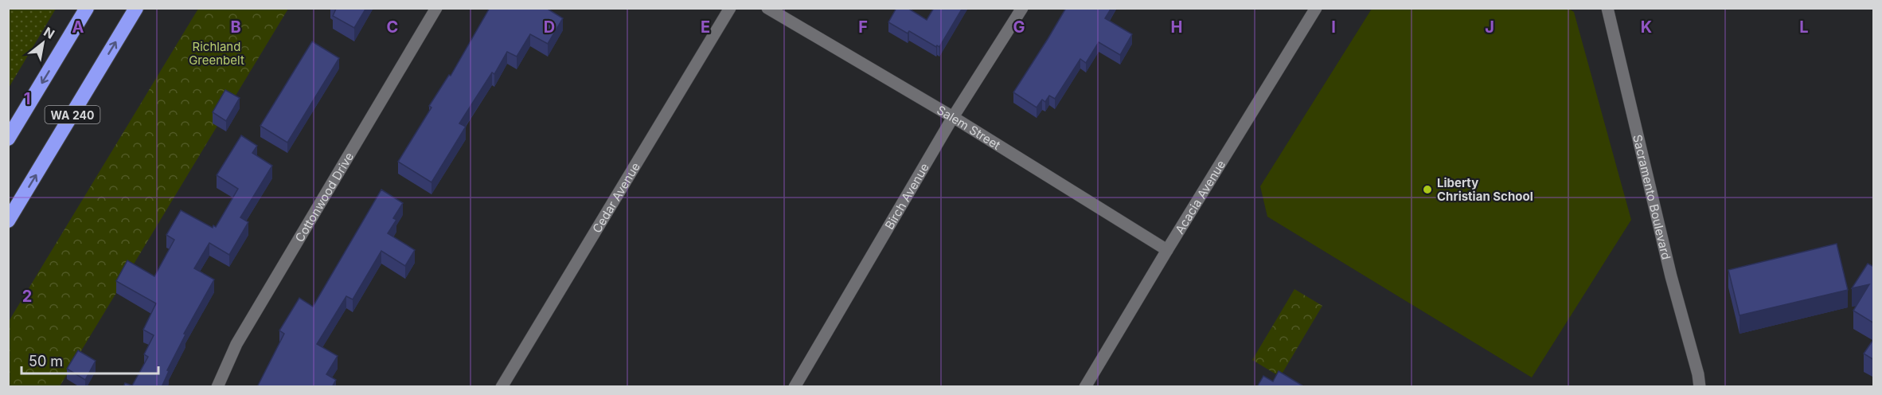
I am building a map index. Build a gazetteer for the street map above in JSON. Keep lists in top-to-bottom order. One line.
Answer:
{"streets":{"highway":["WA 240"],"street":["Salem Street","Cottonwood Drive","Birch Avenue","Acacia Avenue","Cedar Avenue","Sacramento Boulevard"]},"crossings":[["Salem Street","Birch Avenue"],["Salem Street","Acacia Avenue"]],"parks":["Richland Greenbelt"],"places":["Liberty Christian School"],"scale_bar":"50 m","north":"top right","grid":{"columns":["A","B","C","D","E","F","G","H","I","J","K","L"],"rows":["1","2"]}}
